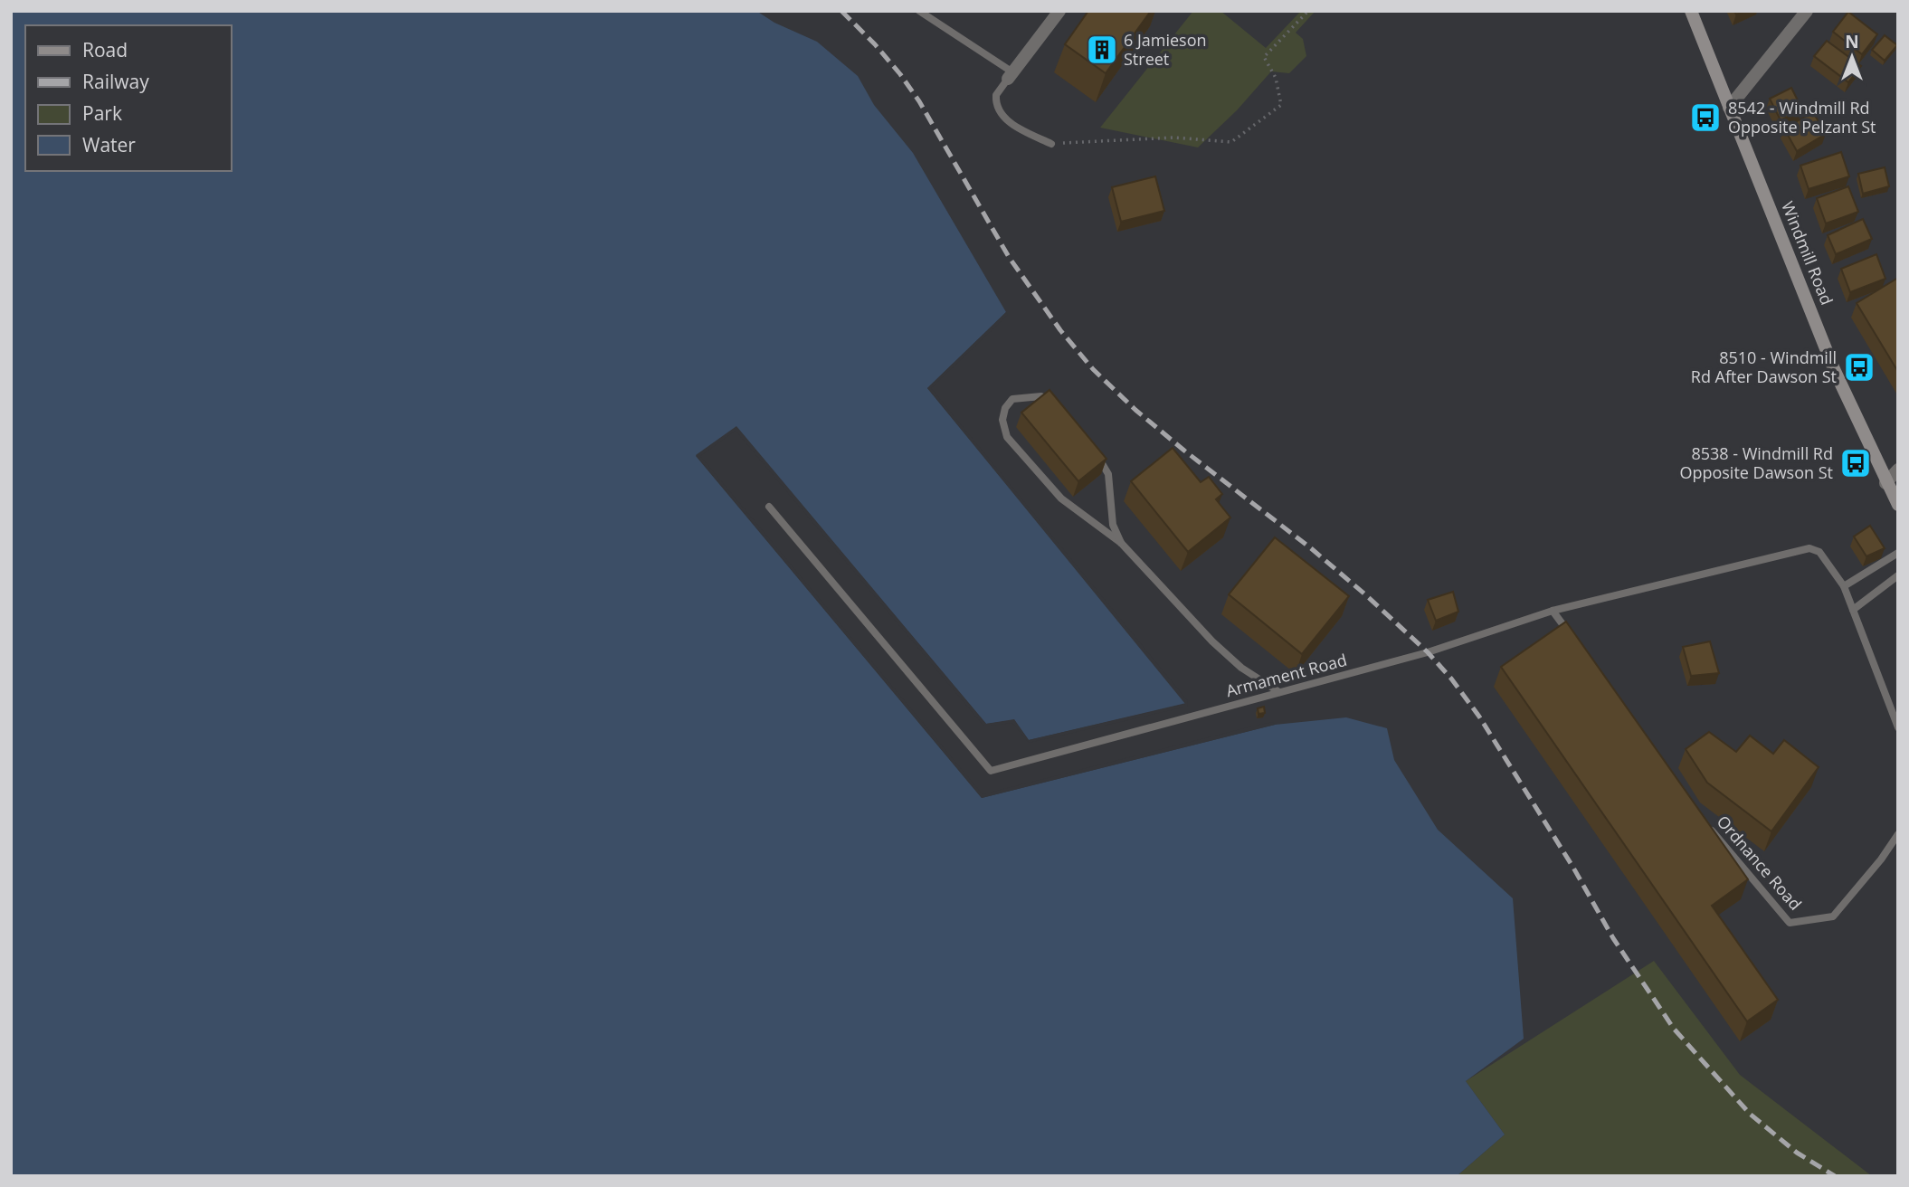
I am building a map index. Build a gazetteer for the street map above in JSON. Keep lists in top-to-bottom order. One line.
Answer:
{"streets":{"main road":["Windmill Road"],"lane":["Armament Road","Ordnance Road"]},"places":{"building":["6 Jamieson Street"],"bus stop":["8542 - Windmill Rd Opposite Pelzant St","8510 - Windmill Rd After Dawson St","8538 - Windmill Rd Opposite Dawson St"]},"legend":["Road","Railway","Park","Water"],"north":"top"}
